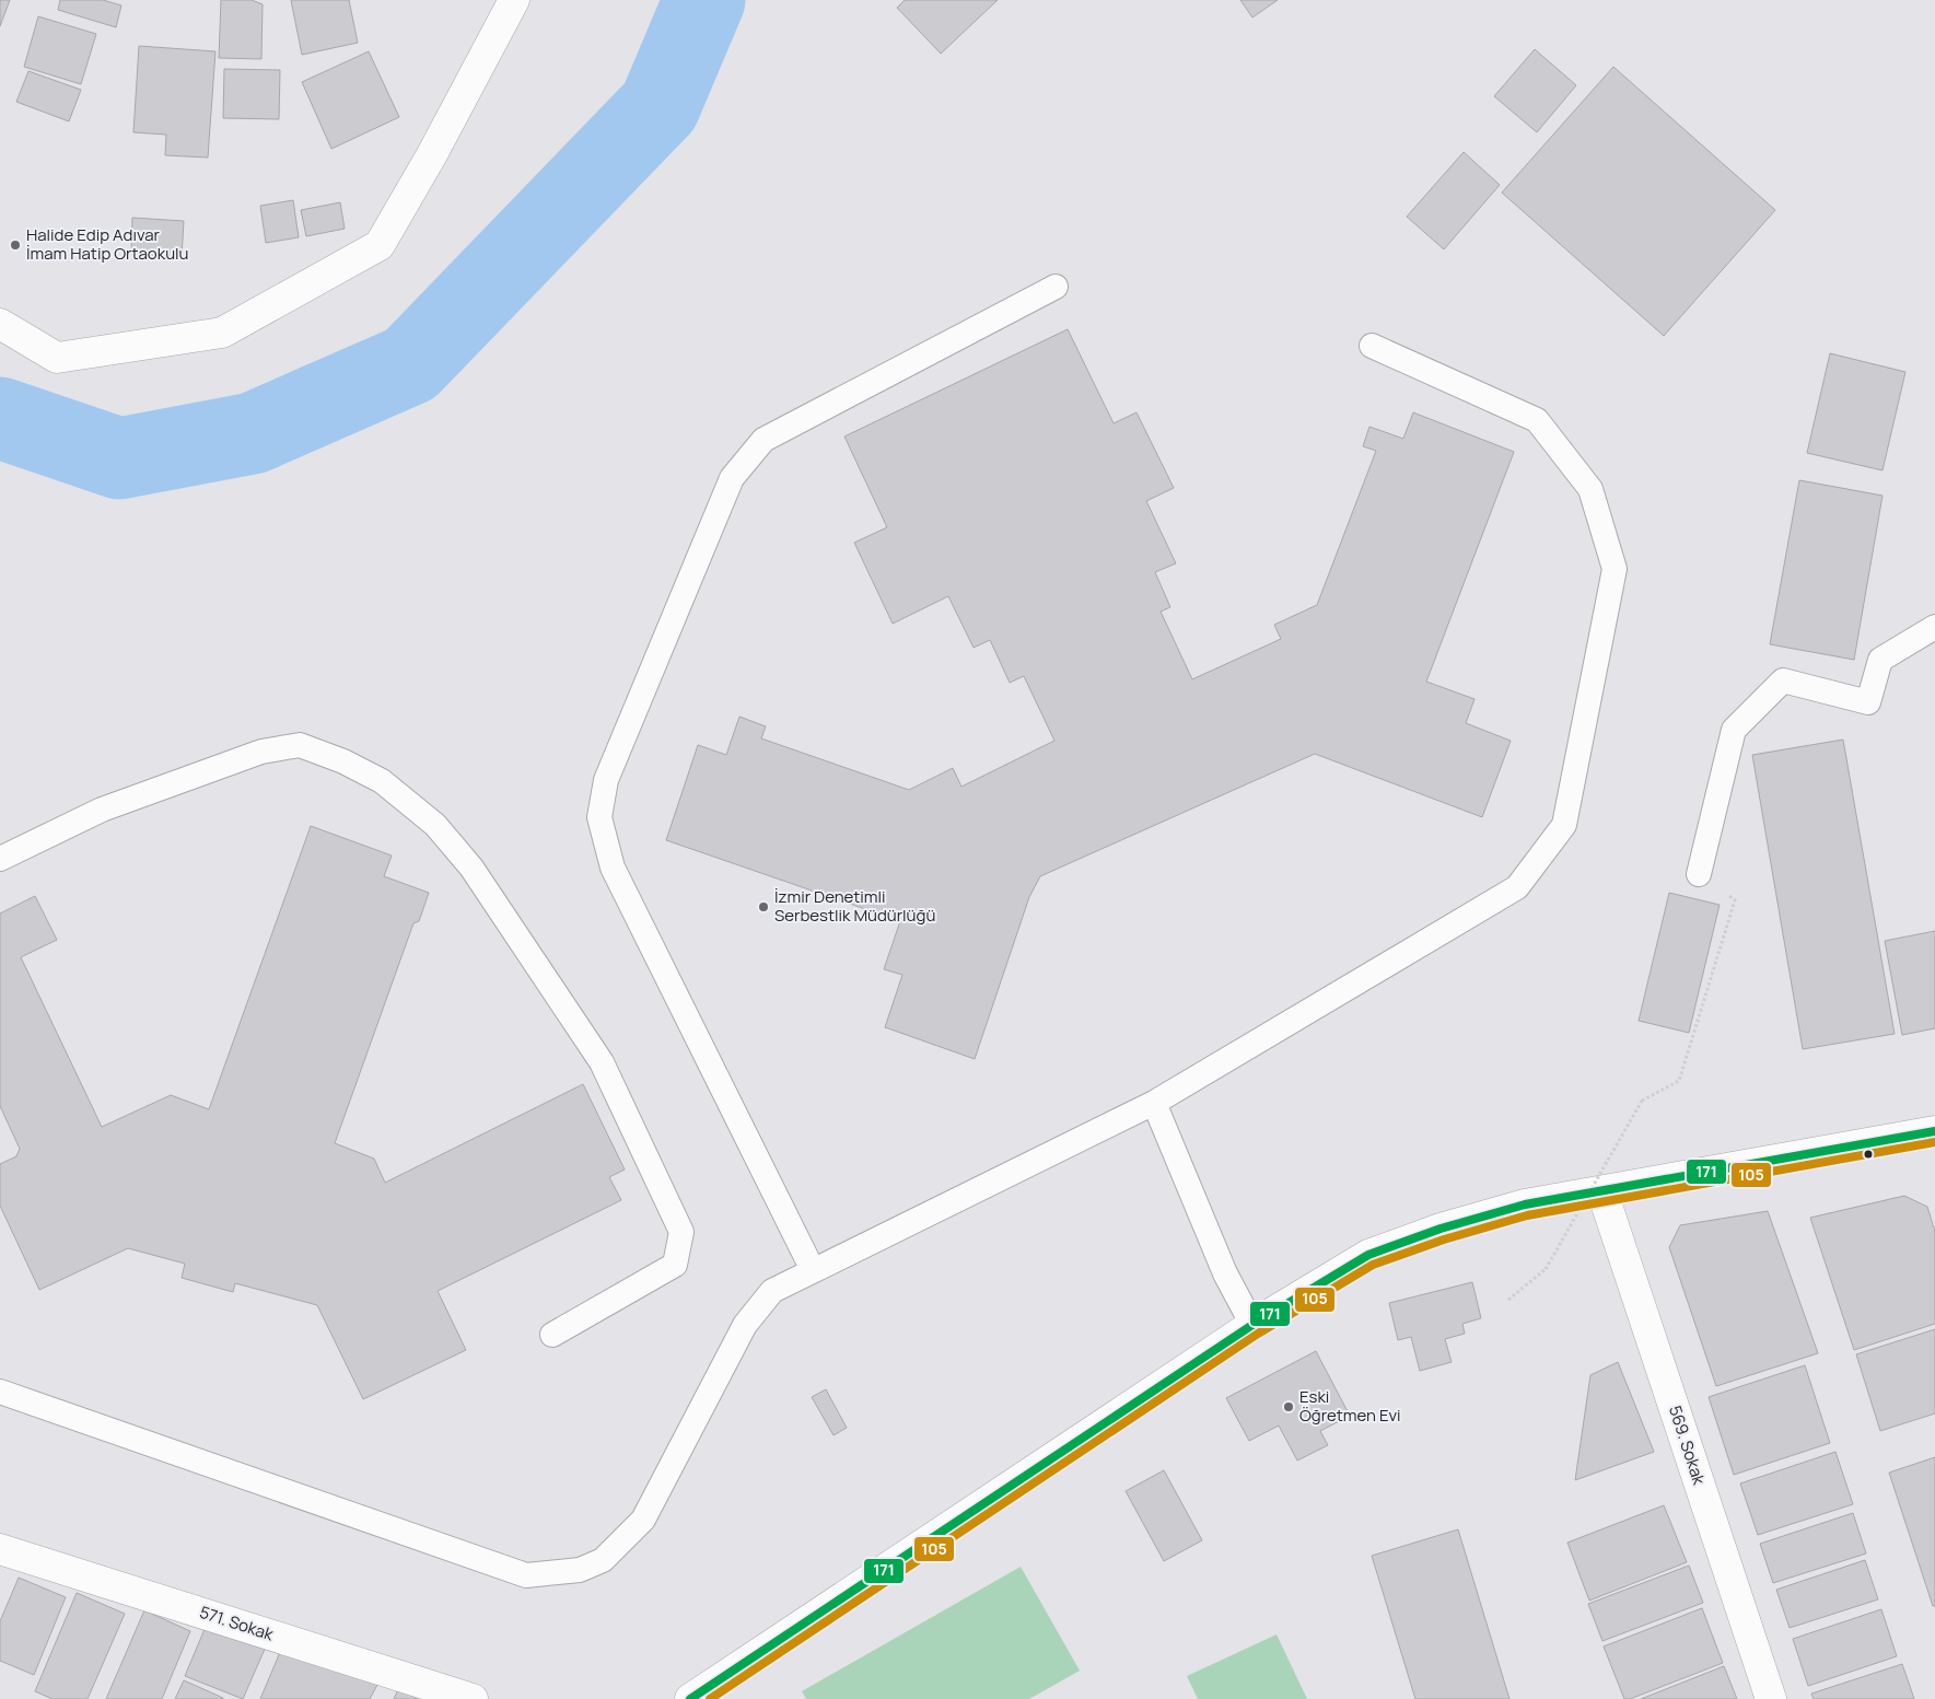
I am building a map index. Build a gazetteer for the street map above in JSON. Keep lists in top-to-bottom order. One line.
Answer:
{"streets":{"street":["569. Sokak","571. Sokak"]},"places":["Halide Edip Adıvar İmam Hatip Ortaokulu","İzmir Denetimli Serbestlik Müdürlüğü","Eski Öğretmen Evi"],"lines":["transit line 171","transit line 105"]}
